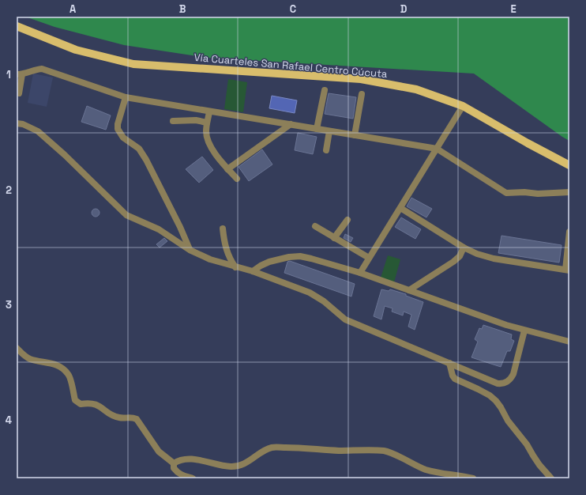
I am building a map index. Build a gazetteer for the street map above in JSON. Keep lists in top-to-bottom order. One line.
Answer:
{"streets":{"main road":["Vía Cuarteles San Rafael Centro Cúcuta"]},"grid":{"columns":["A","B","C","D","E"],"rows":["1","2","3","4"]}}
